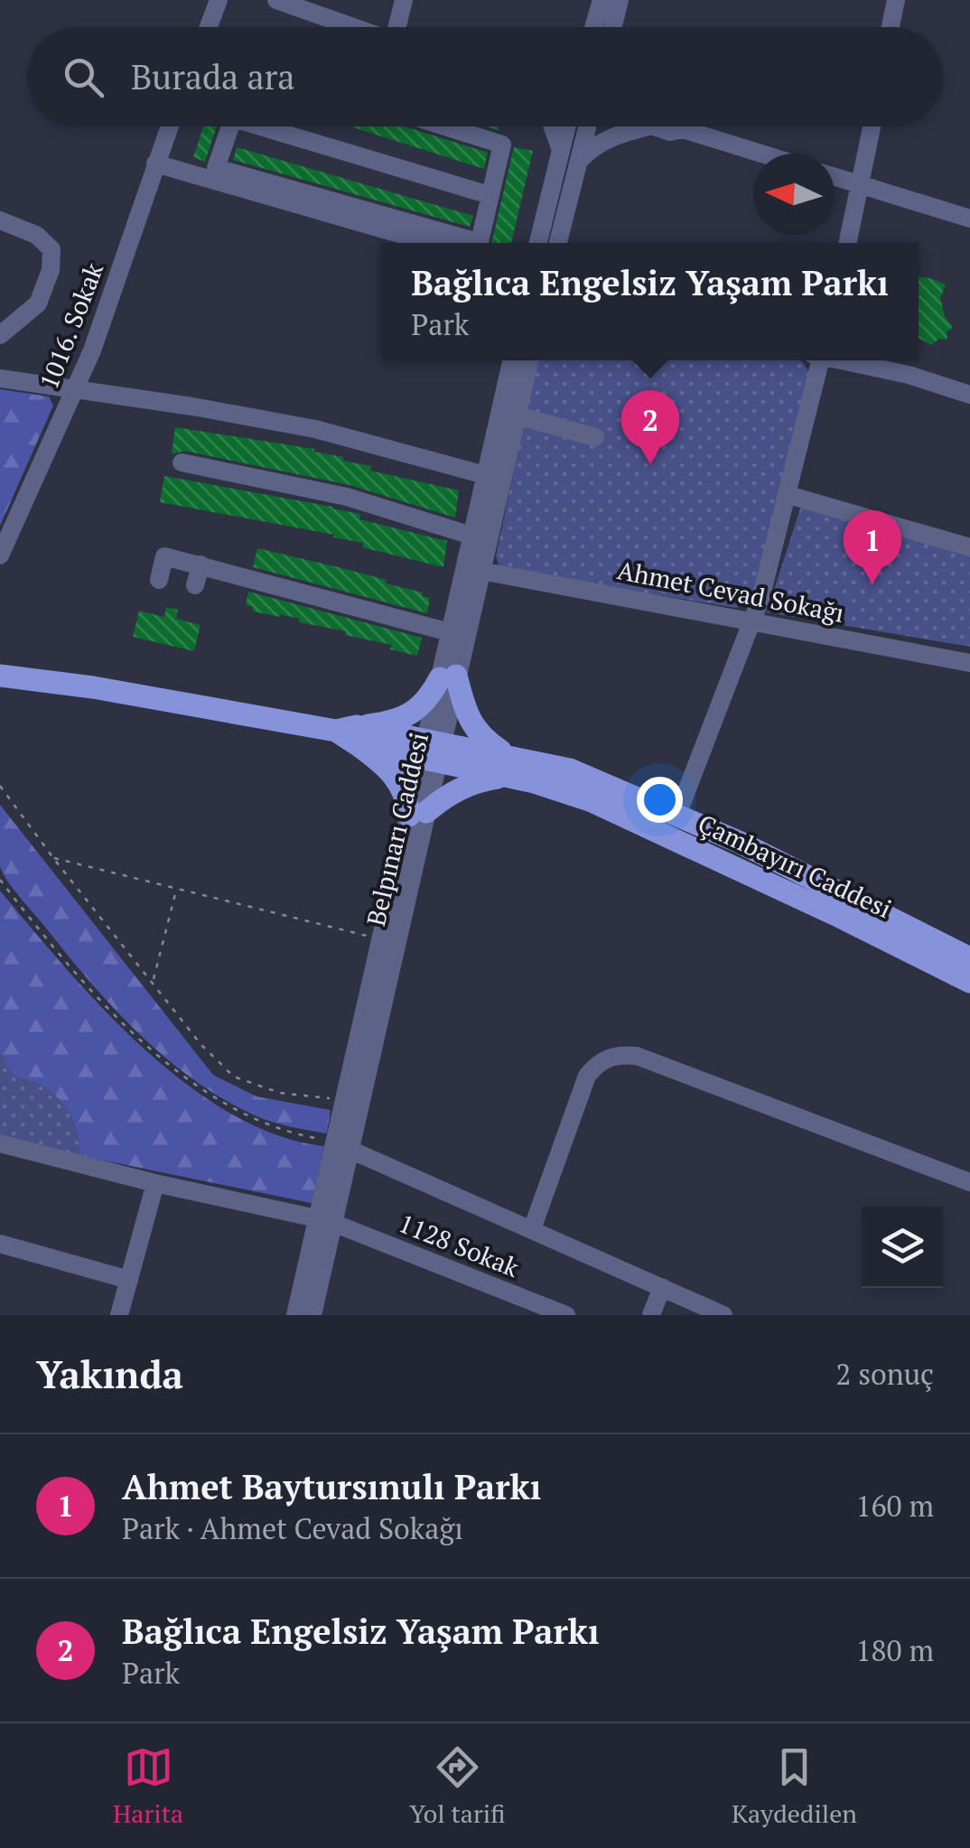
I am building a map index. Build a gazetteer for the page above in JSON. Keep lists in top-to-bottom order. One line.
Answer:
{"streets":{"main road":["Çambayırı Caddesi"],"street":["1016. Sokak","Ahmet Cevad Sokağı","Belpınarı Caddesi","1128 Sokak"]},"crossings":[["Ahmet Cevad Sokağı","Belpınarı Caddesi"],["Belpınarı Caddesi","Çambayırı Caddesi"],["Belpınarı Caddesi","1128 Sokak"]],"north":"left","page":{"search":"Burada ara","popup":["Bağlıca Engelsiz Yaşam Parkı","Park"],"pins":["2","1"],"heading":["Yakında","2 sonuç"],"list":[{"mark":"1","name":"Ahmet Baytursınulı Parkı","note":"Park · Ahmet Cevad Sokağı","value":"160 m"},{"mark":"2","name":"Bağlıca Engelsiz Yaşam Parkı","note":"Park","value":"180 m"}],"nav":["Harita","Yol tarifi","Kaydedilen"]}}
